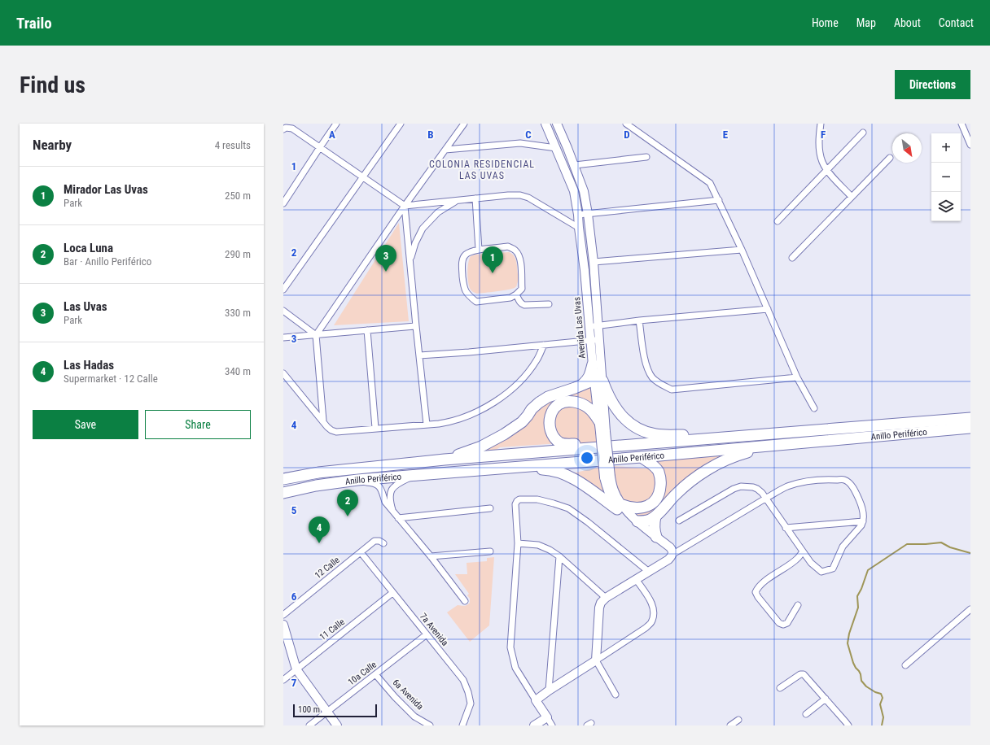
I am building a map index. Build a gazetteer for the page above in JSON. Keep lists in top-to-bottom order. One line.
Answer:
{"streets":{"highway":["Anillo Periférico"],"street":["Avenida Las Uvas","12 Calle","11 Calle","7a Avenida","10a Calle","6a Avenida"]},"crossings":[["12 Calle","7a Avenida"],["11 Calle","7a Avenida"],["7a Avenida","10a Calle"],["10a Calle","6a Avenida"]],"districts":["COLONIA RESIDENCIAL LAS UVAS"],"scale_bar":"100 m","north":"bottom right","page":{"header":"Trailo","nav":["Home","Map","About","Contact"],"buttons":["Directions",["Save","Share"]],"title":"Find us","heading":["Nearby","4 results"],"map_buttons":["+","−"],"list":[{"mark":"1","name":"Mirador Las Uvas","note":"Park","value":"250 m"},{"mark":"2","name":"Loca Luna","note":"Bar · Anillo Periférico","value":"290 m"},{"mark":"3","name":"Las Uvas","note":"Park","value":"330 m"},{"mark":"4","name":"Las Hadas","note":"Supermarket · 12 Calle","value":"340 m"}],"pins":["3","1","2","4"],"scale":"100 m"},"grid":{"columns":["A","B","C","D","E","F"],"rows":["1","2","3","4","5","6","7"]}}
